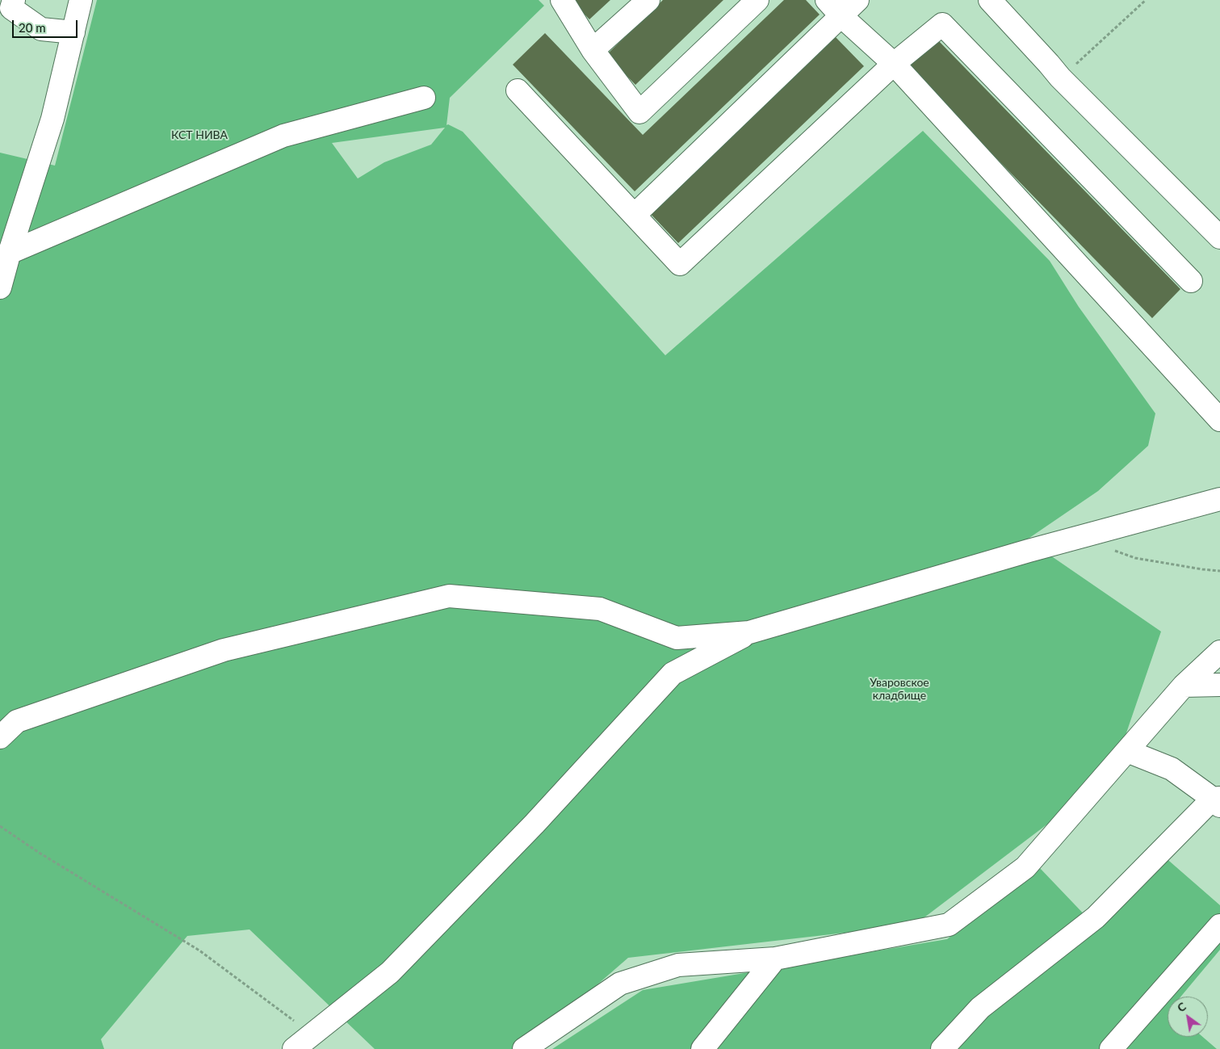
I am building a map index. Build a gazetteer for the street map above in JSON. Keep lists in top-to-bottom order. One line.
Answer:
{"parks":["КСТ НИВА","Уваровское кладбище"],"scale_bar":"20 m","north":"top left"}
